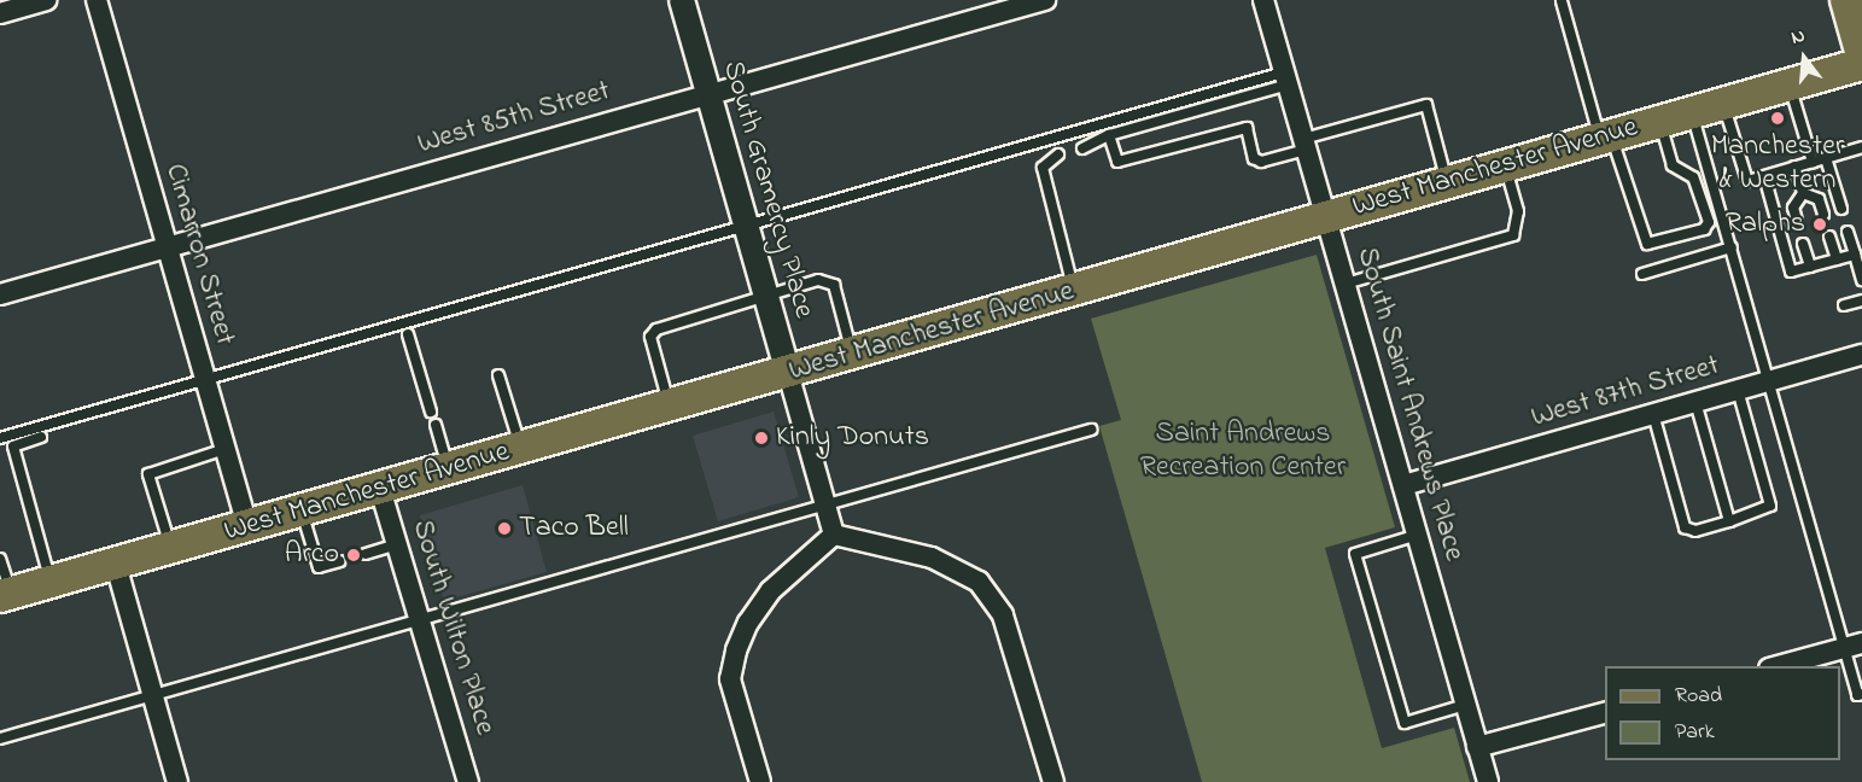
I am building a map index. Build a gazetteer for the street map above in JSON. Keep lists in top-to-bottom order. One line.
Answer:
{"streets":{"main road":["West Manchester Avenue"],"street":["West 85th Street","South Gramercy Place","Cimarron Street","West 87th Street","South Saint Andrews Place","South Wilton Place"]},"crossings":[["West 85th Street","South Gramercy Place"],["West 85th Street","Cimarron Street"],["West Manchester Avenue","South Gramercy Place"],["West Manchester Avenue","Cimarron Street"],["West Manchester Avenue","South Saint Andrews Place"],["West Manchester Avenue","South Wilton Place"],["West 87th Street","South Saint Andrews Place"]],"parks":["Saint Andrews Recreation Center"],"places":["Manchester & Western","Ralphs","Kinly Donuts","Taco Bell","Arco"],"legend":["Road","Park"],"north":"top"}
